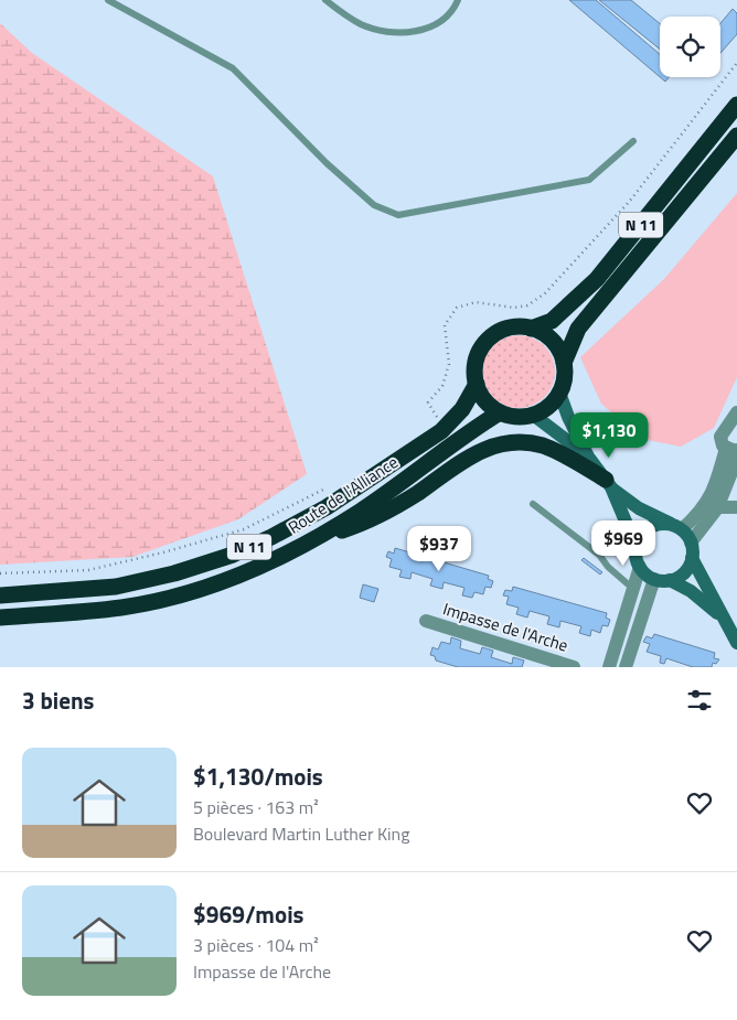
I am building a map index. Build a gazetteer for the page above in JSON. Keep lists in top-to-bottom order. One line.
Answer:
{"streets":{"highway":["N 11","Route de l'Alliance"],"street":["Impasse de l'Arche"]},"crossings":[["N 11","Route de l'Alliance"]],"page":{"price":["$1,130","$969","$937"],"heading":"3 biens","list":[{"name":"$1,130/mois","note":"5 pièces · 163 m² · Boulevard Martin Luther King"},{"name":"$969/mois","note":"3 pièces · 104 m² · Impasse de l'Arche"}]}}
